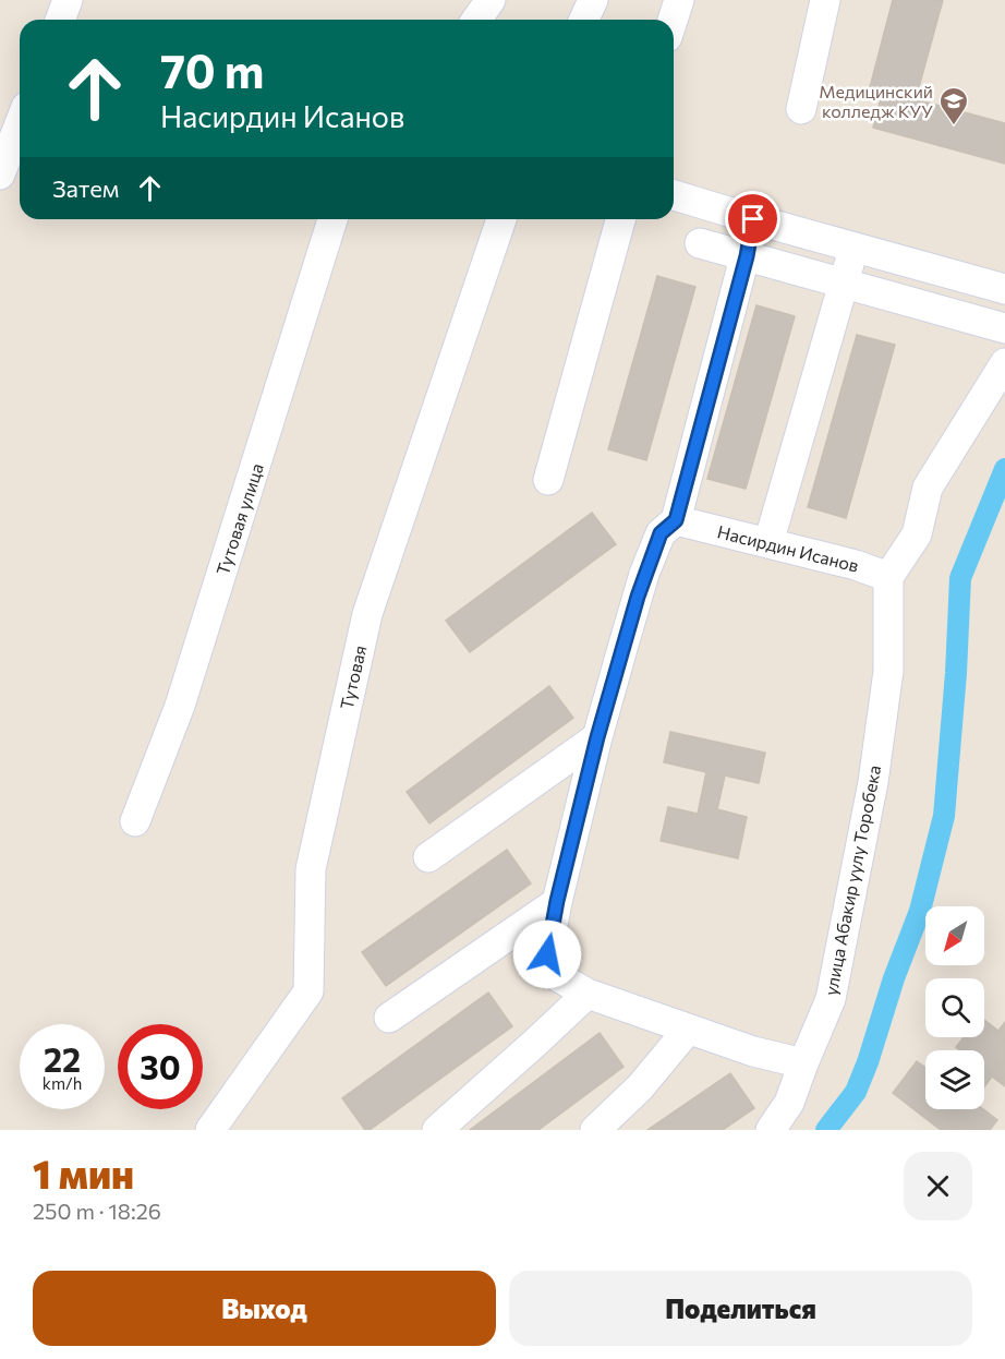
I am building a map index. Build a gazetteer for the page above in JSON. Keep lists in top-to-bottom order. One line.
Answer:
{"streets":{"street":["Тутовая улица","Насирдин Исанов","Тутовая","улица Абакир уулу Торобека"]},"crossings":[["Насирдин Исанов","улица Абакир уулу Торобека"]],"places":{"school or university":["Медицинский колледж КУУ"]},"north":"bottom left","page":{"turn":["70 m","Насирдин Исанов"],"then":"Затем","speed":"22 km/h","limit":"30","heading":["1 мин","250 m · 18:26"],"buttons":["Выход","Поделиться"]}}
